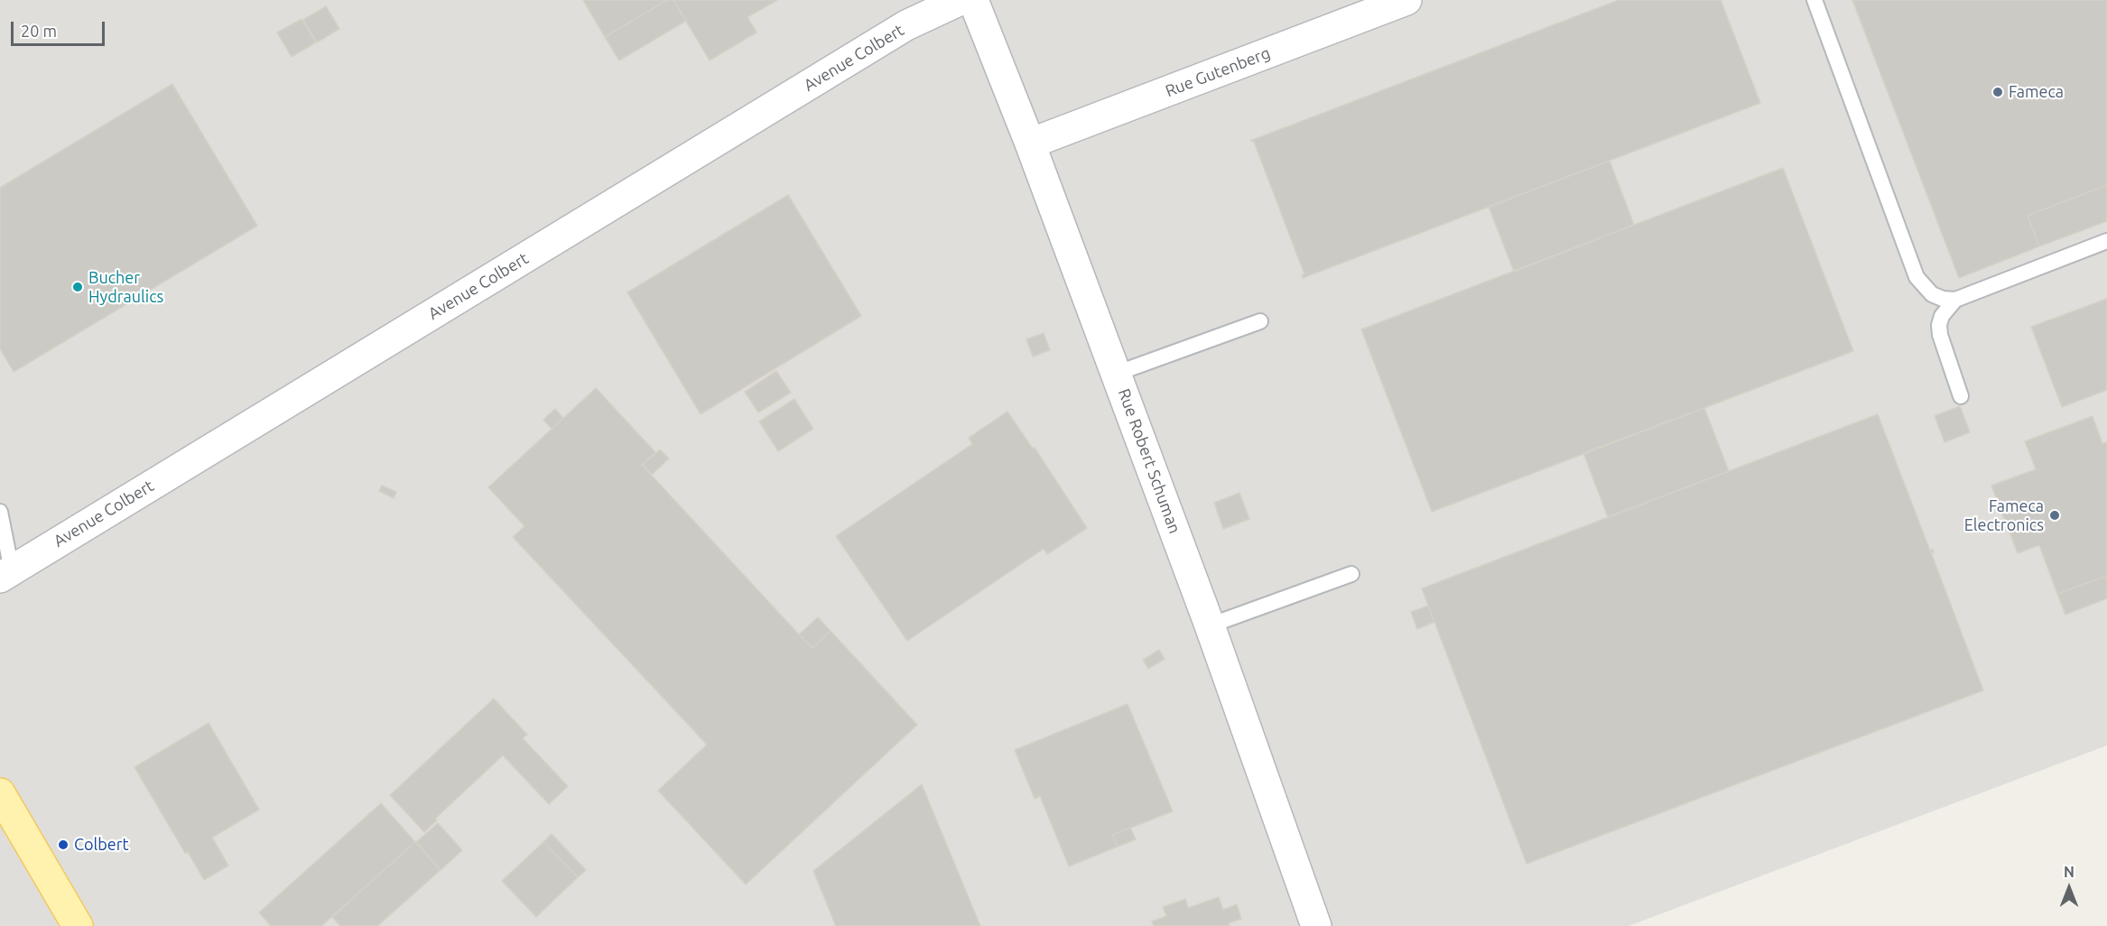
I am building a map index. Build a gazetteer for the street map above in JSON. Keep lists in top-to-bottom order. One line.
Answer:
{"streets":{"street":["Avenue Colbert","Rue Gutenberg","Rue Robert Schuman"]},"crossings":[["Rue Gutenberg","Rue Robert Schuman"]],"places":["Fameca","Bucher Hydraulics","Fameca Electronics","Colbert"],"scale_bar":"20 m","north":"top"}
